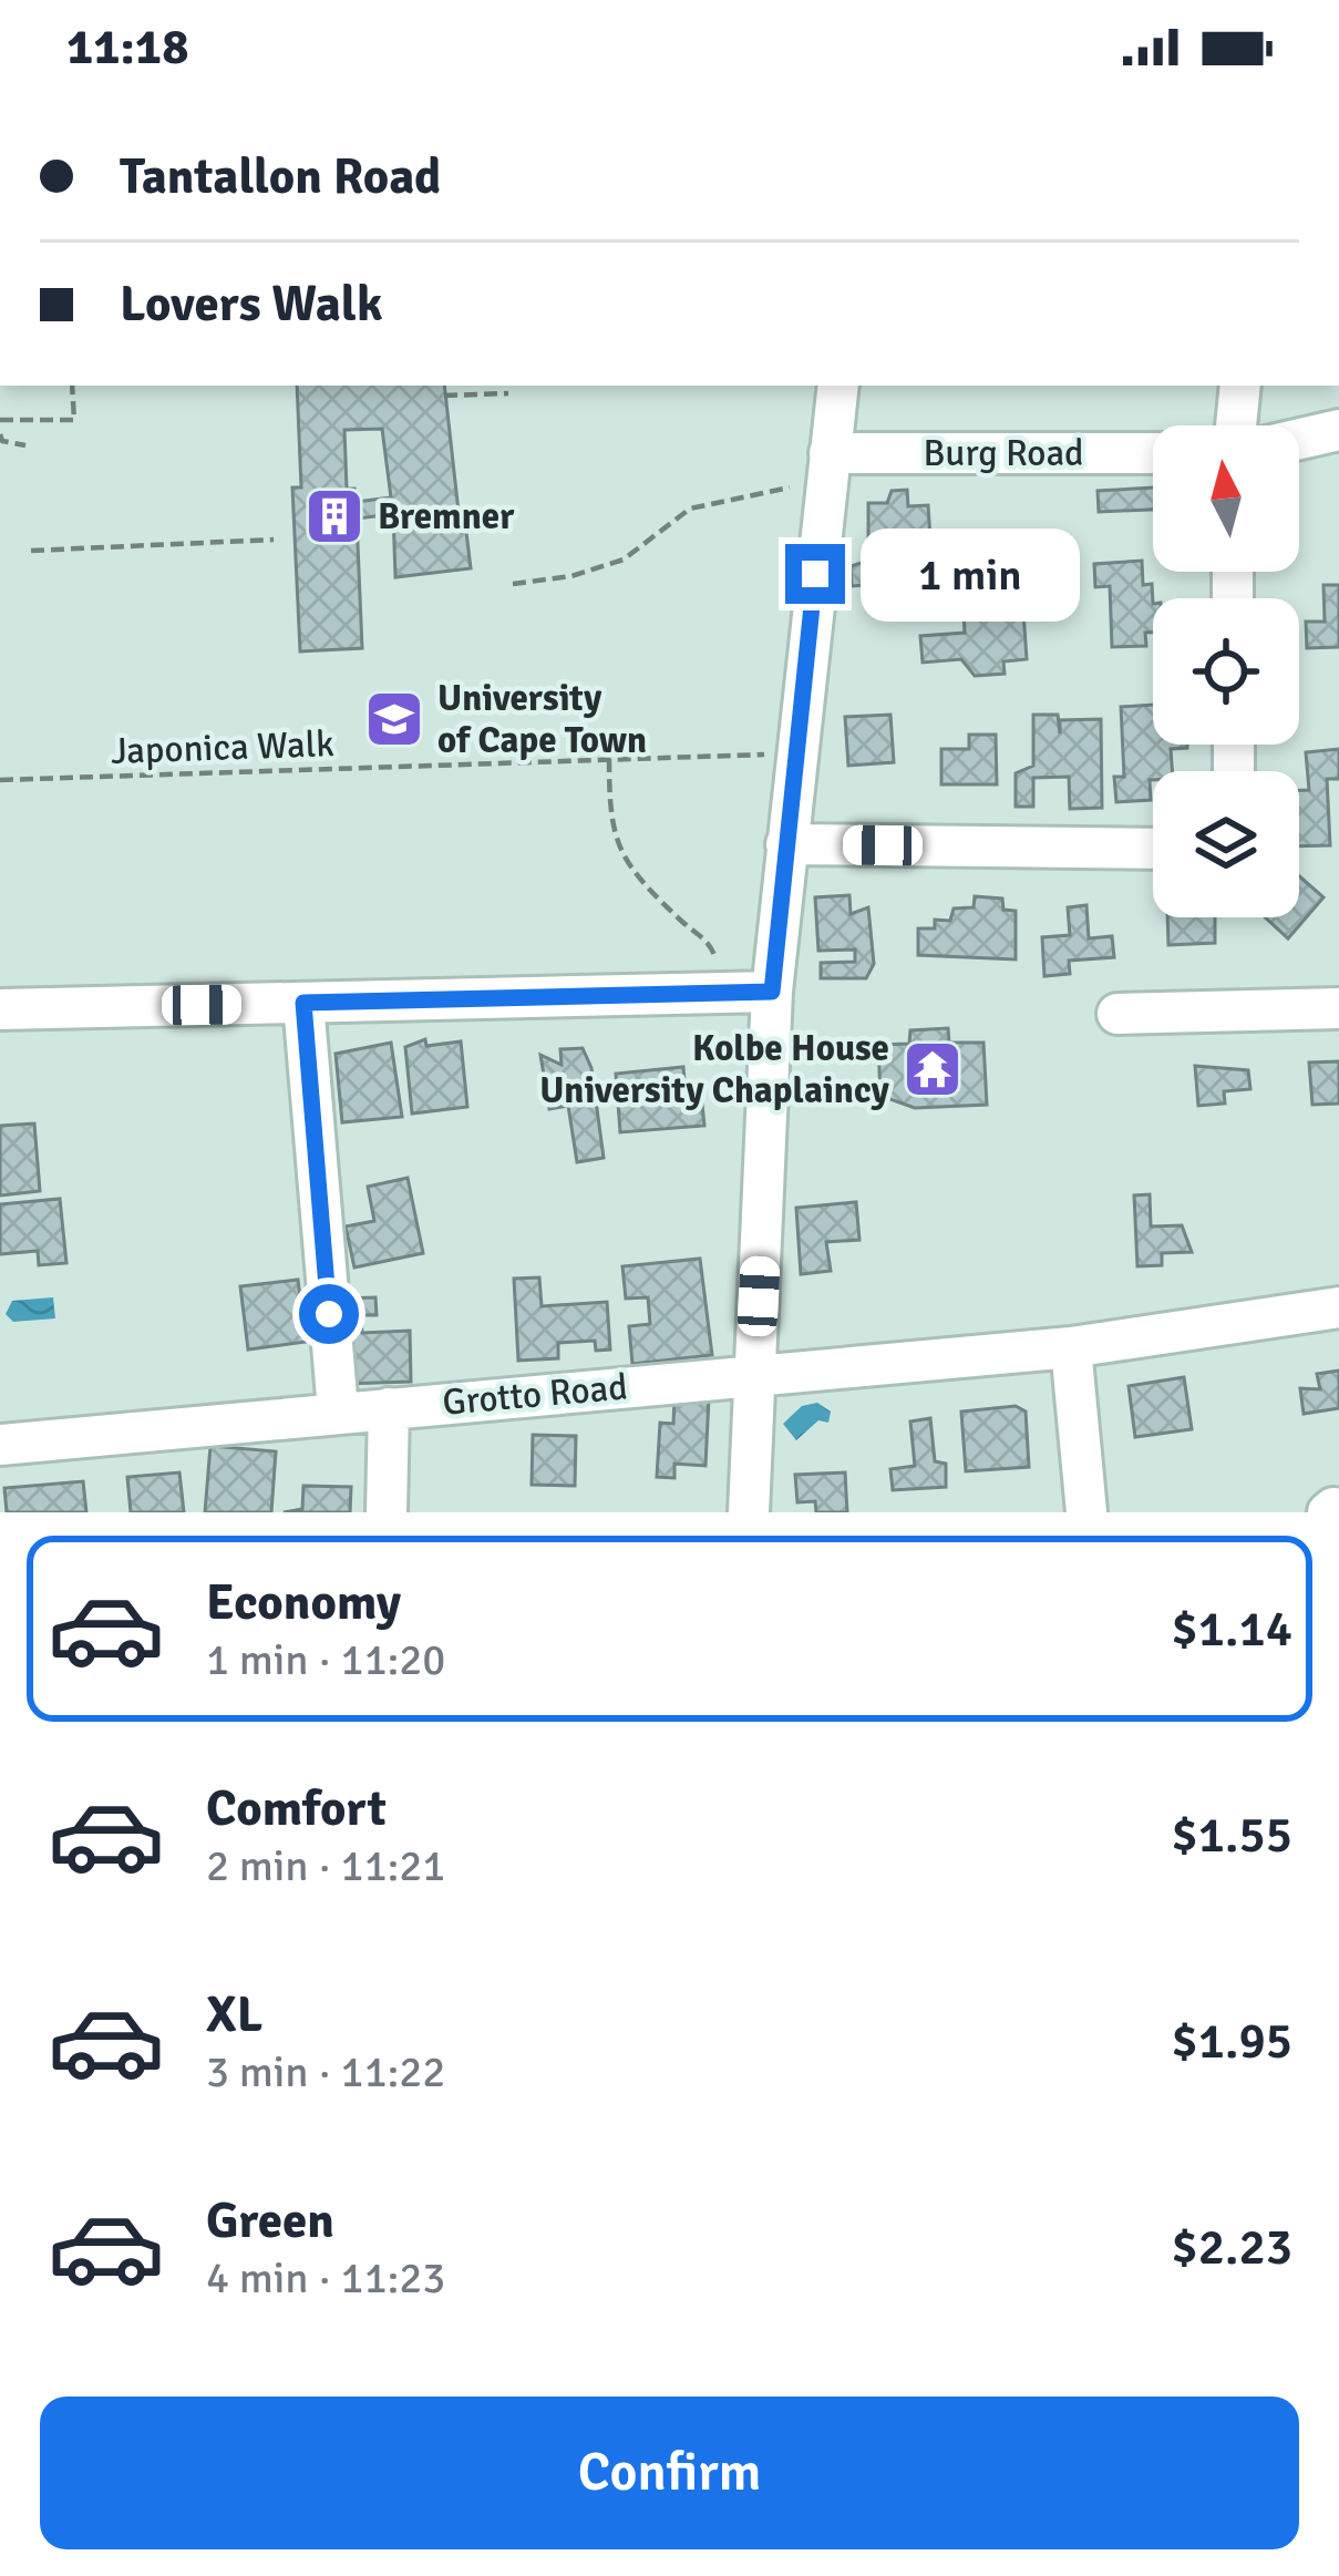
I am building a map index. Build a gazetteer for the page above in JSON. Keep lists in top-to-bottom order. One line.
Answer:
{"streets":{"street":["Burg Road","Grotto Road"],"path":["Japonica Walk"]},"places":{"building":["Bremner"],"school or university":["University of Cape Town"],"temple":["Kolbe House University Chaplaincy"]},"north":"top","page":{"status":"11:18","banner":["Tantallon Road","Lovers Walk"],"bubble":"1 min","list":[{"name":"Economy","note":"1 min · 11:20","value":"$1.14"},{"name":"Comfort","note":"2 min · 11:21","value":"$1.55"},{"name":"XL","note":"3 min · 11:22","value":"$1.95"},{"name":"Green","note":"4 min · 11:23","value":"$2.23"}],"buttons":"Confirm"}}
